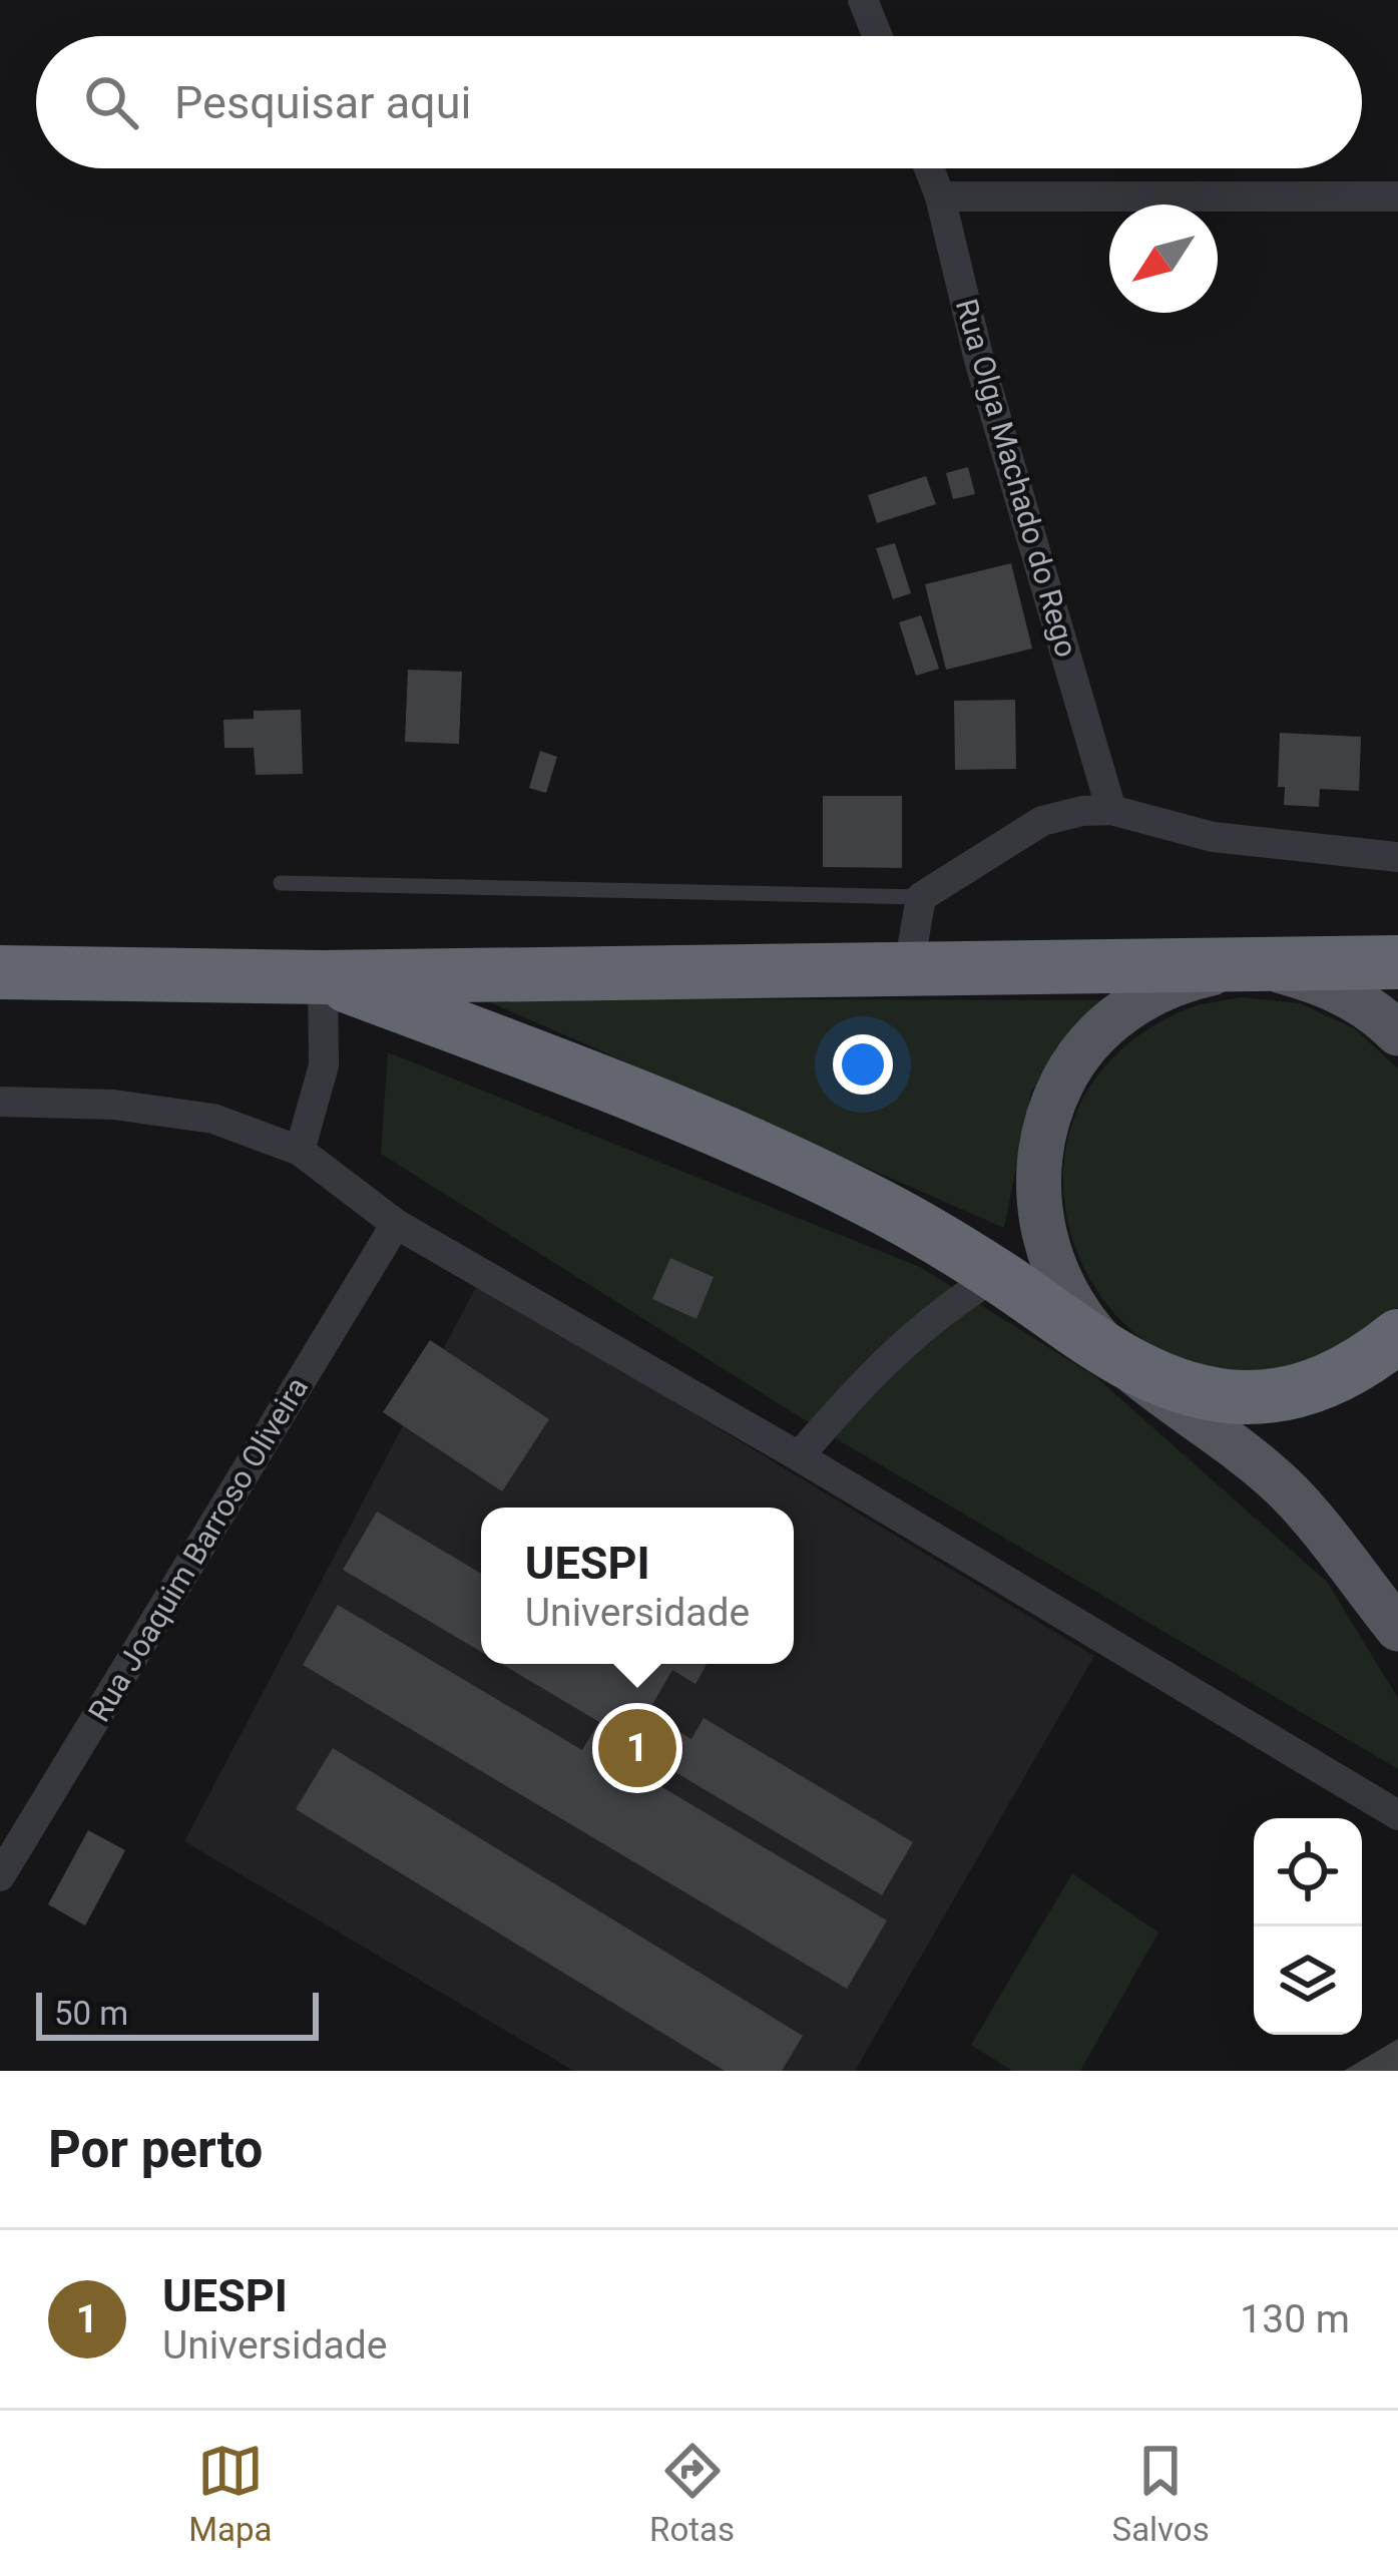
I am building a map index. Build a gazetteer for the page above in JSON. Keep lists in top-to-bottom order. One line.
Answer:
{"streets":{"street":["Rua Olga Machado do Rego","Rua Joaquim Barroso Oliveira"]},"scale_bar":"50 m","north":"bottom left","page":{"search":"Pesquisar aqui","popup":["UESPI","Universidade"],"pins":"1","scale":"50 m","heading":"Por perto","list":[{"mark":"1","name":"UESPI","note":"Universidade","value":"130 m"}],"nav":["Mapa","Rotas","Salvos"]}}
